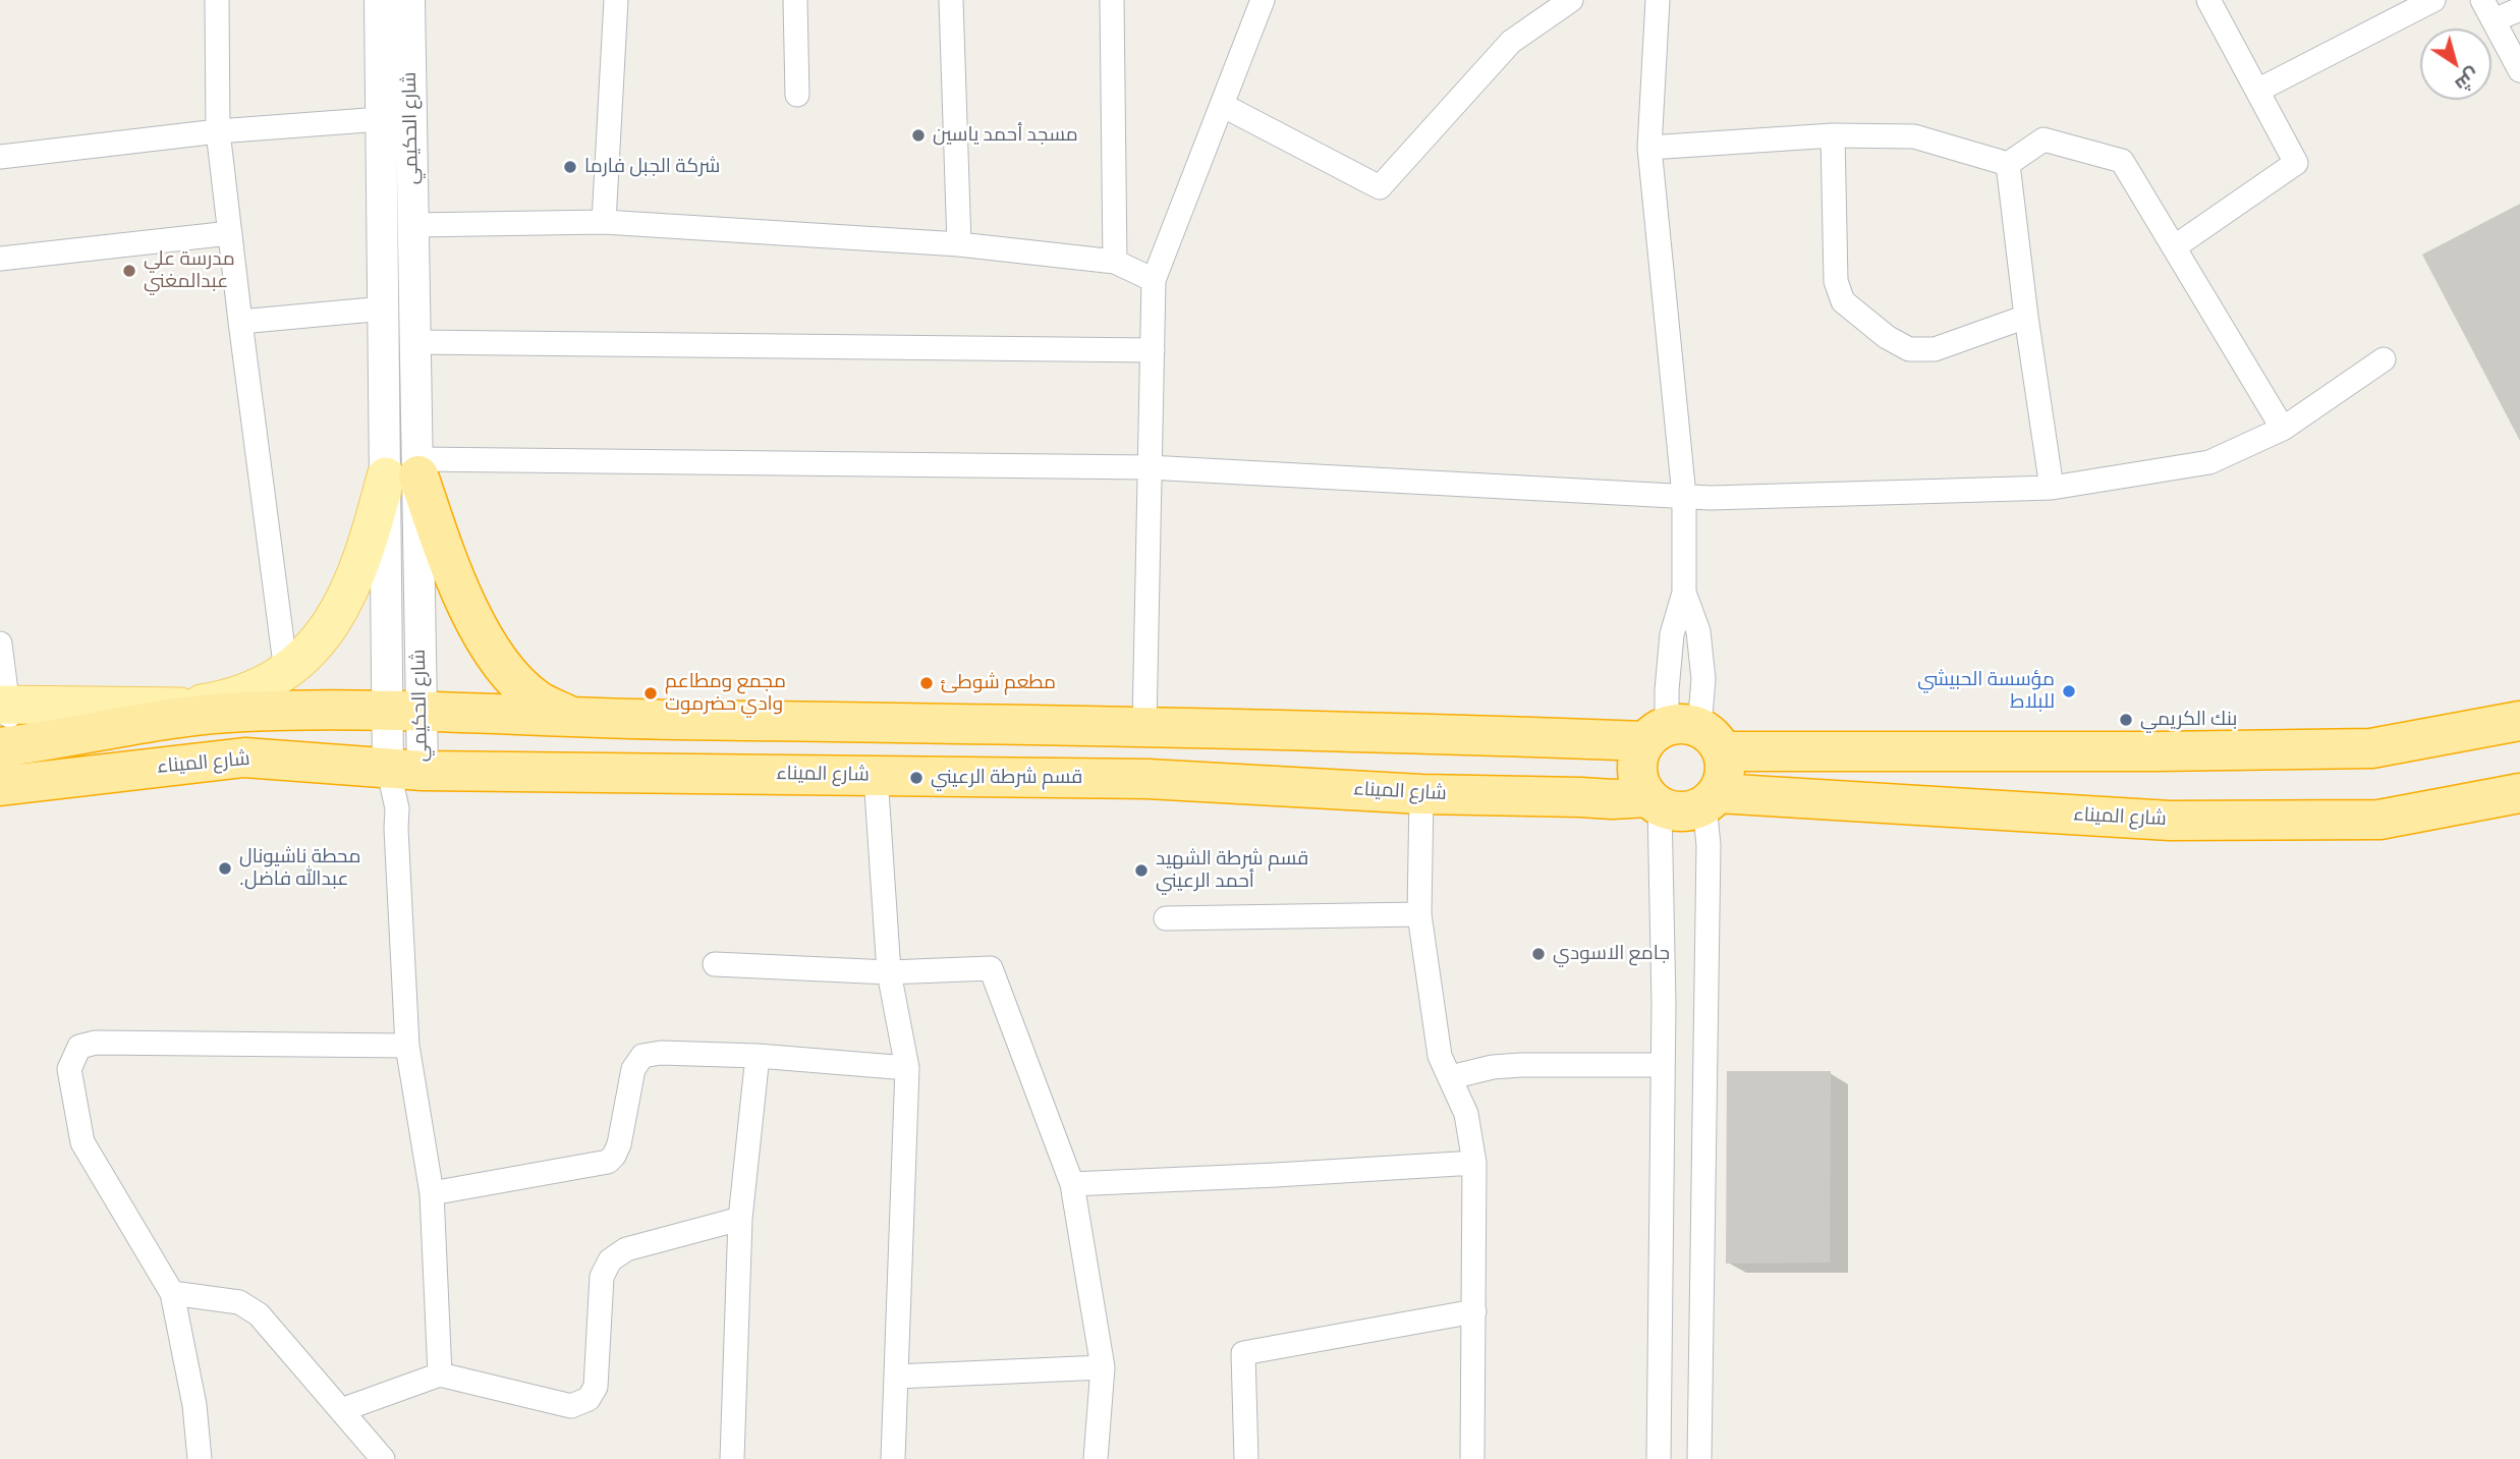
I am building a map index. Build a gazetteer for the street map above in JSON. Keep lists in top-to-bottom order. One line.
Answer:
{"streets":{"highway":["شارع الميناء"],"street":["شارع الحكيمي"]},"crossings":[["شارع الحكيمي","شارع الميناء"]],"places":["مسجد أحمد ياسين","شركة الجبل فارما","مدرسة علي عبدالمغني","مطعم شوطئ","مؤسسة الحبيشي للبلاط","مجمع ومطاعم وادي حضرموت","بنك الكريمي","قسم شرطة الرعيني","محطة ناشيونال .عبدالله فاضل","قسم شرطة الشهيد أحمد الرعيني","جامع الاسودي"],"north":"bottom right"}
